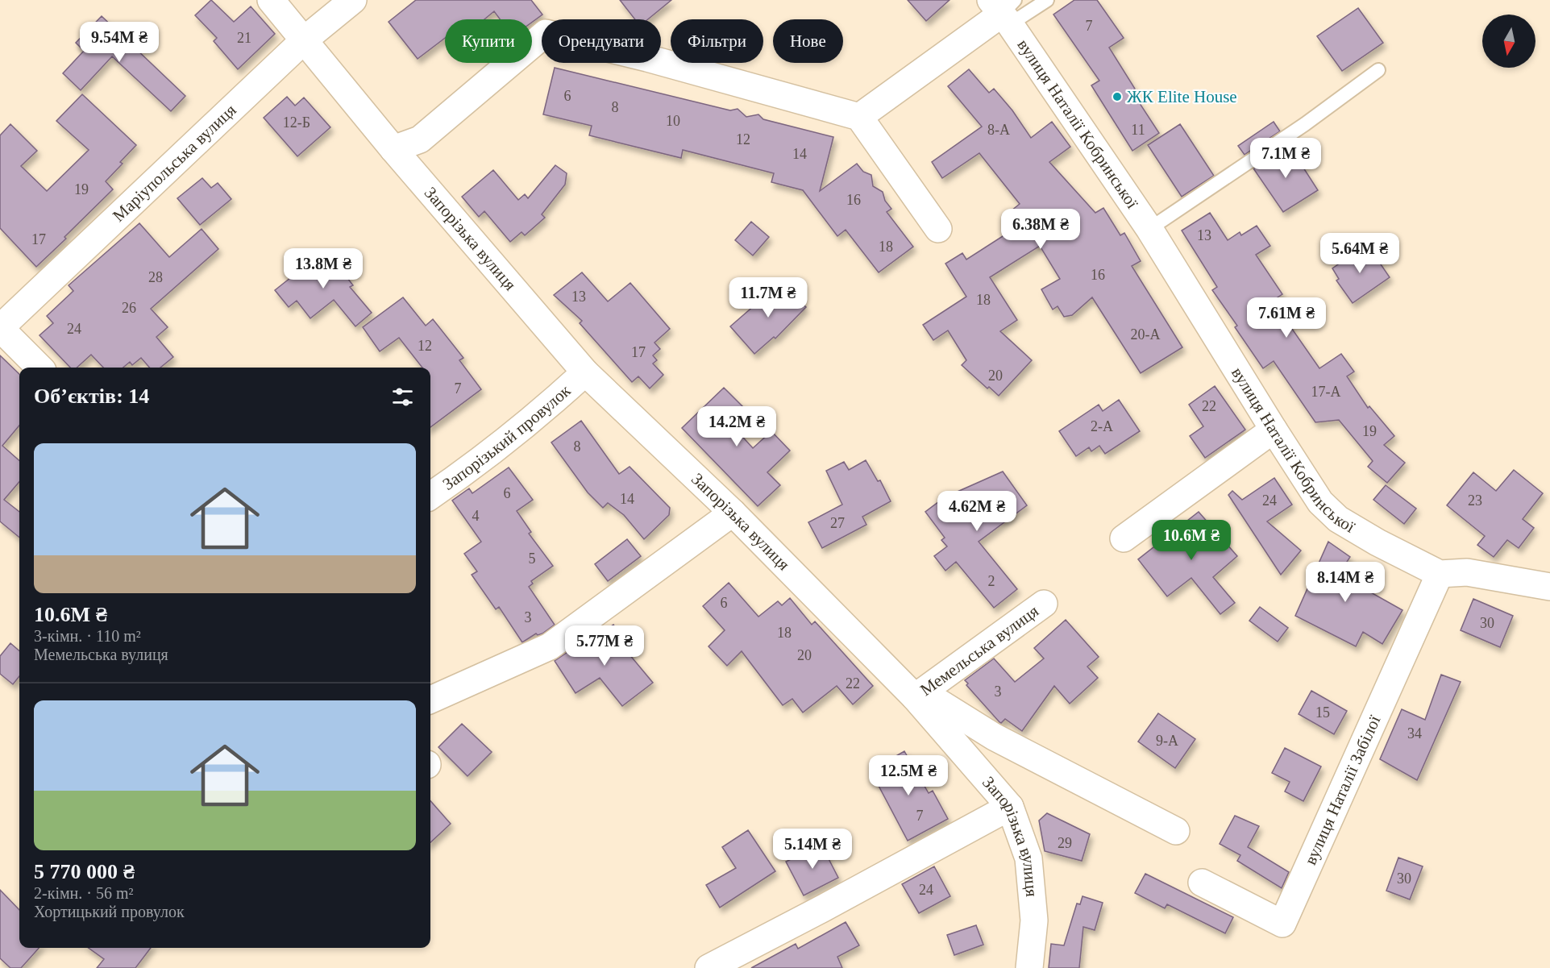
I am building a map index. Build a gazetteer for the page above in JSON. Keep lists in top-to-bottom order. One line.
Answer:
{"streets":{"street":["вулиця Наталії Кобринської","Маріупольська вулиця","Запорізька вулиця","Запорізький провулок","Мемельська вулиця","вулиця Наталії Забілої"]},"crossings":[["вулиця Наталії Кобринської","вулиця Наталії Забілої"],["Маріупольська вулиця","Запорізька вулиця"],["Запорізька вулиця","Запорізький провулок"],["Запорізька вулиця","Мемельська вулиця"]],"places":["ЖК Elite House"],"house_numbers":["7","21","6","8","10","12-Б","8-А","11","12","14","19","16","13","17","18","16","28","13","18","26","24","20-А","12","17","20","7","17-А","22","2-А","19","8","6","14","24","23","4","27","5","2","6","3","30","18","20","22","3","15","34","9-А","7","29","30","24"],"north":"bottom","page":{"chip":["Купити","Орендувати","Фільтри","Нове"],"price":["9.54M ₴","7.1M ₴","6.38M ₴","5.64M ₴","13.8M ₴","11.7M ₴","7.61M ₴","14.2M ₴","4.62M ₴","10.6M ₴","8.14M ₴","5.77M ₴","12.5M ₴","5.14M ₴"],"heading":"Об’єктів: 14","list":[{"name":"10.6M ₴","note":"3-кімн. · 110 m² · Мемельська вулиця"},{"name":"5 770 000 ₴","note":"2-кімн. · 56 m² · Хортицький провулок"}]}}
